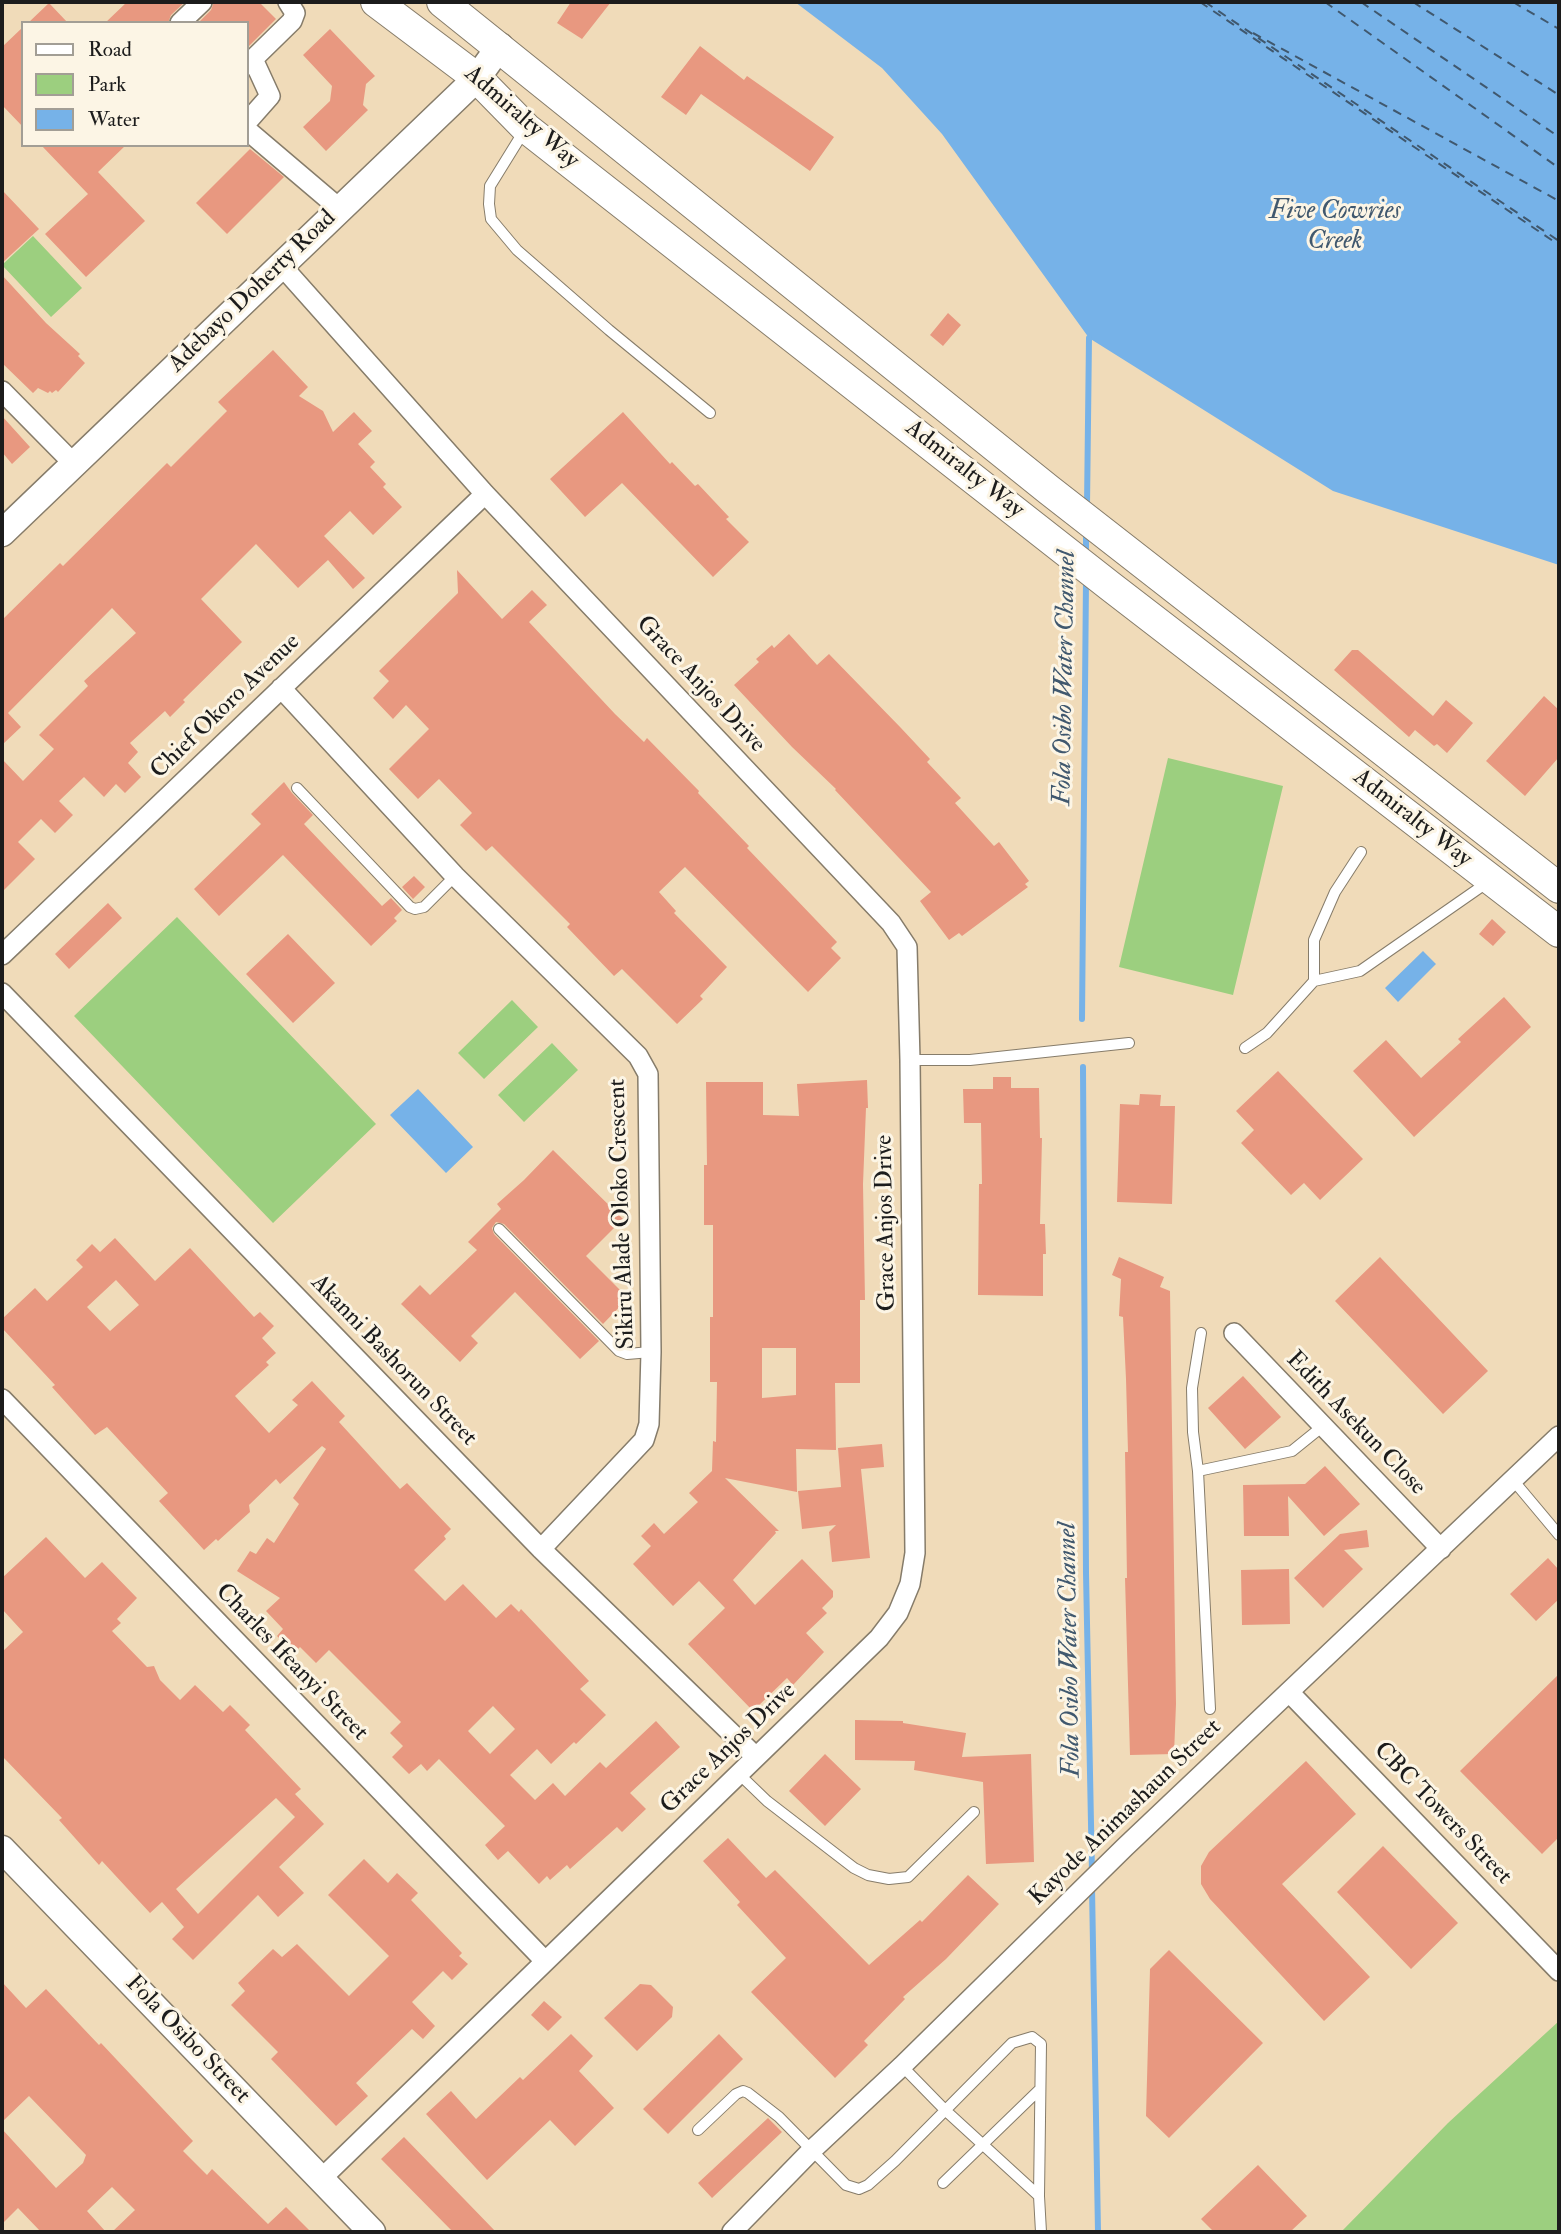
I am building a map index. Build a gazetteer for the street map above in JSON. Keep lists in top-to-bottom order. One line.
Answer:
{"streets":{"main road":["Admiralty Way"],"street":["Adebayo Doherty Road","Grace Anjos Drive","Chief Okoro Avenue","Sikiru Alade Oloko Crescent","Akanni Bashorun Street","Edith Asekun Close","Charles Ifeanyi Street","Kayode Animashaun Street","CBC Towers Street","Fola Osibo Street"]},"crossings":[["Admiralty Way","Adebayo Doherty Road"],["Adebayo Doherty Road","Grace Anjos Drive"],["Grace Anjos Drive","Chief Okoro Avenue"],["Grace Anjos Drive","Akanni Bashorun Street"],["Grace Anjos Drive","Charles Ifeanyi Street"],["Grace Anjos Drive","Fola Osibo Street"],["Chief Okoro Avenue","Sikiru Alade Oloko Crescent"],["Sikiru Alade Oloko Crescent","Akanni Bashorun Street"],["Edith Asekun Close","Kayode Animashaun Street"],["Kayode Animashaun Street","CBC Towers Street"]],"water":["Five Cowries Creek","Fola Osibo Water Channel"],"legend":["Road","Park","Water"]}
